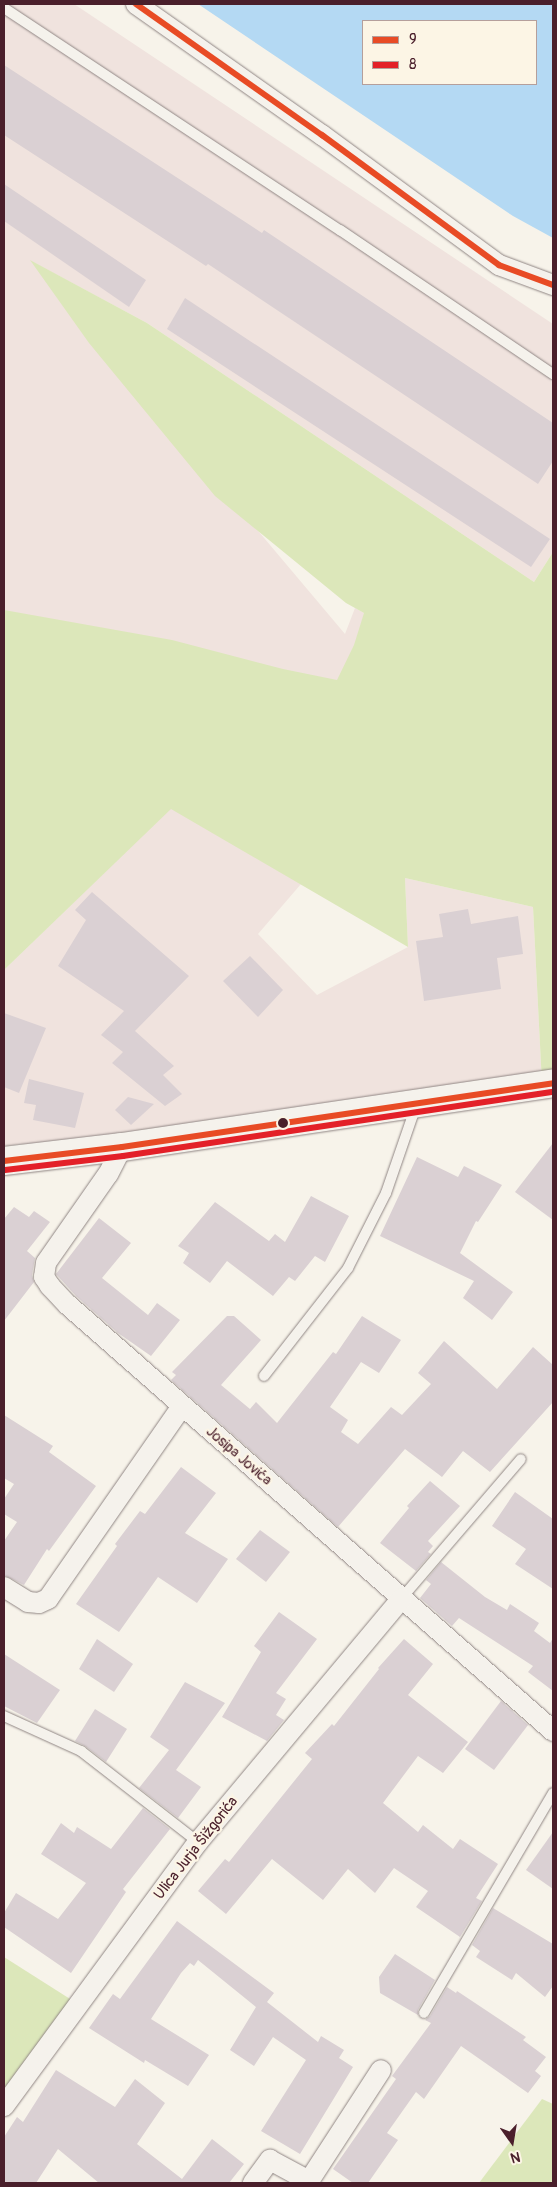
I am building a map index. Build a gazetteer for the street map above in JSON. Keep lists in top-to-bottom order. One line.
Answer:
{"streets":{"street":["Josipa Jovića","Ulica Jurja Šižgorića"]},"crossings":[["Josipa Jovića","Ulica Jurja Šižgorića"]],"lines":["transit line 9","transit line 8"],"legend":["9","8"],"north":"bottom"}
